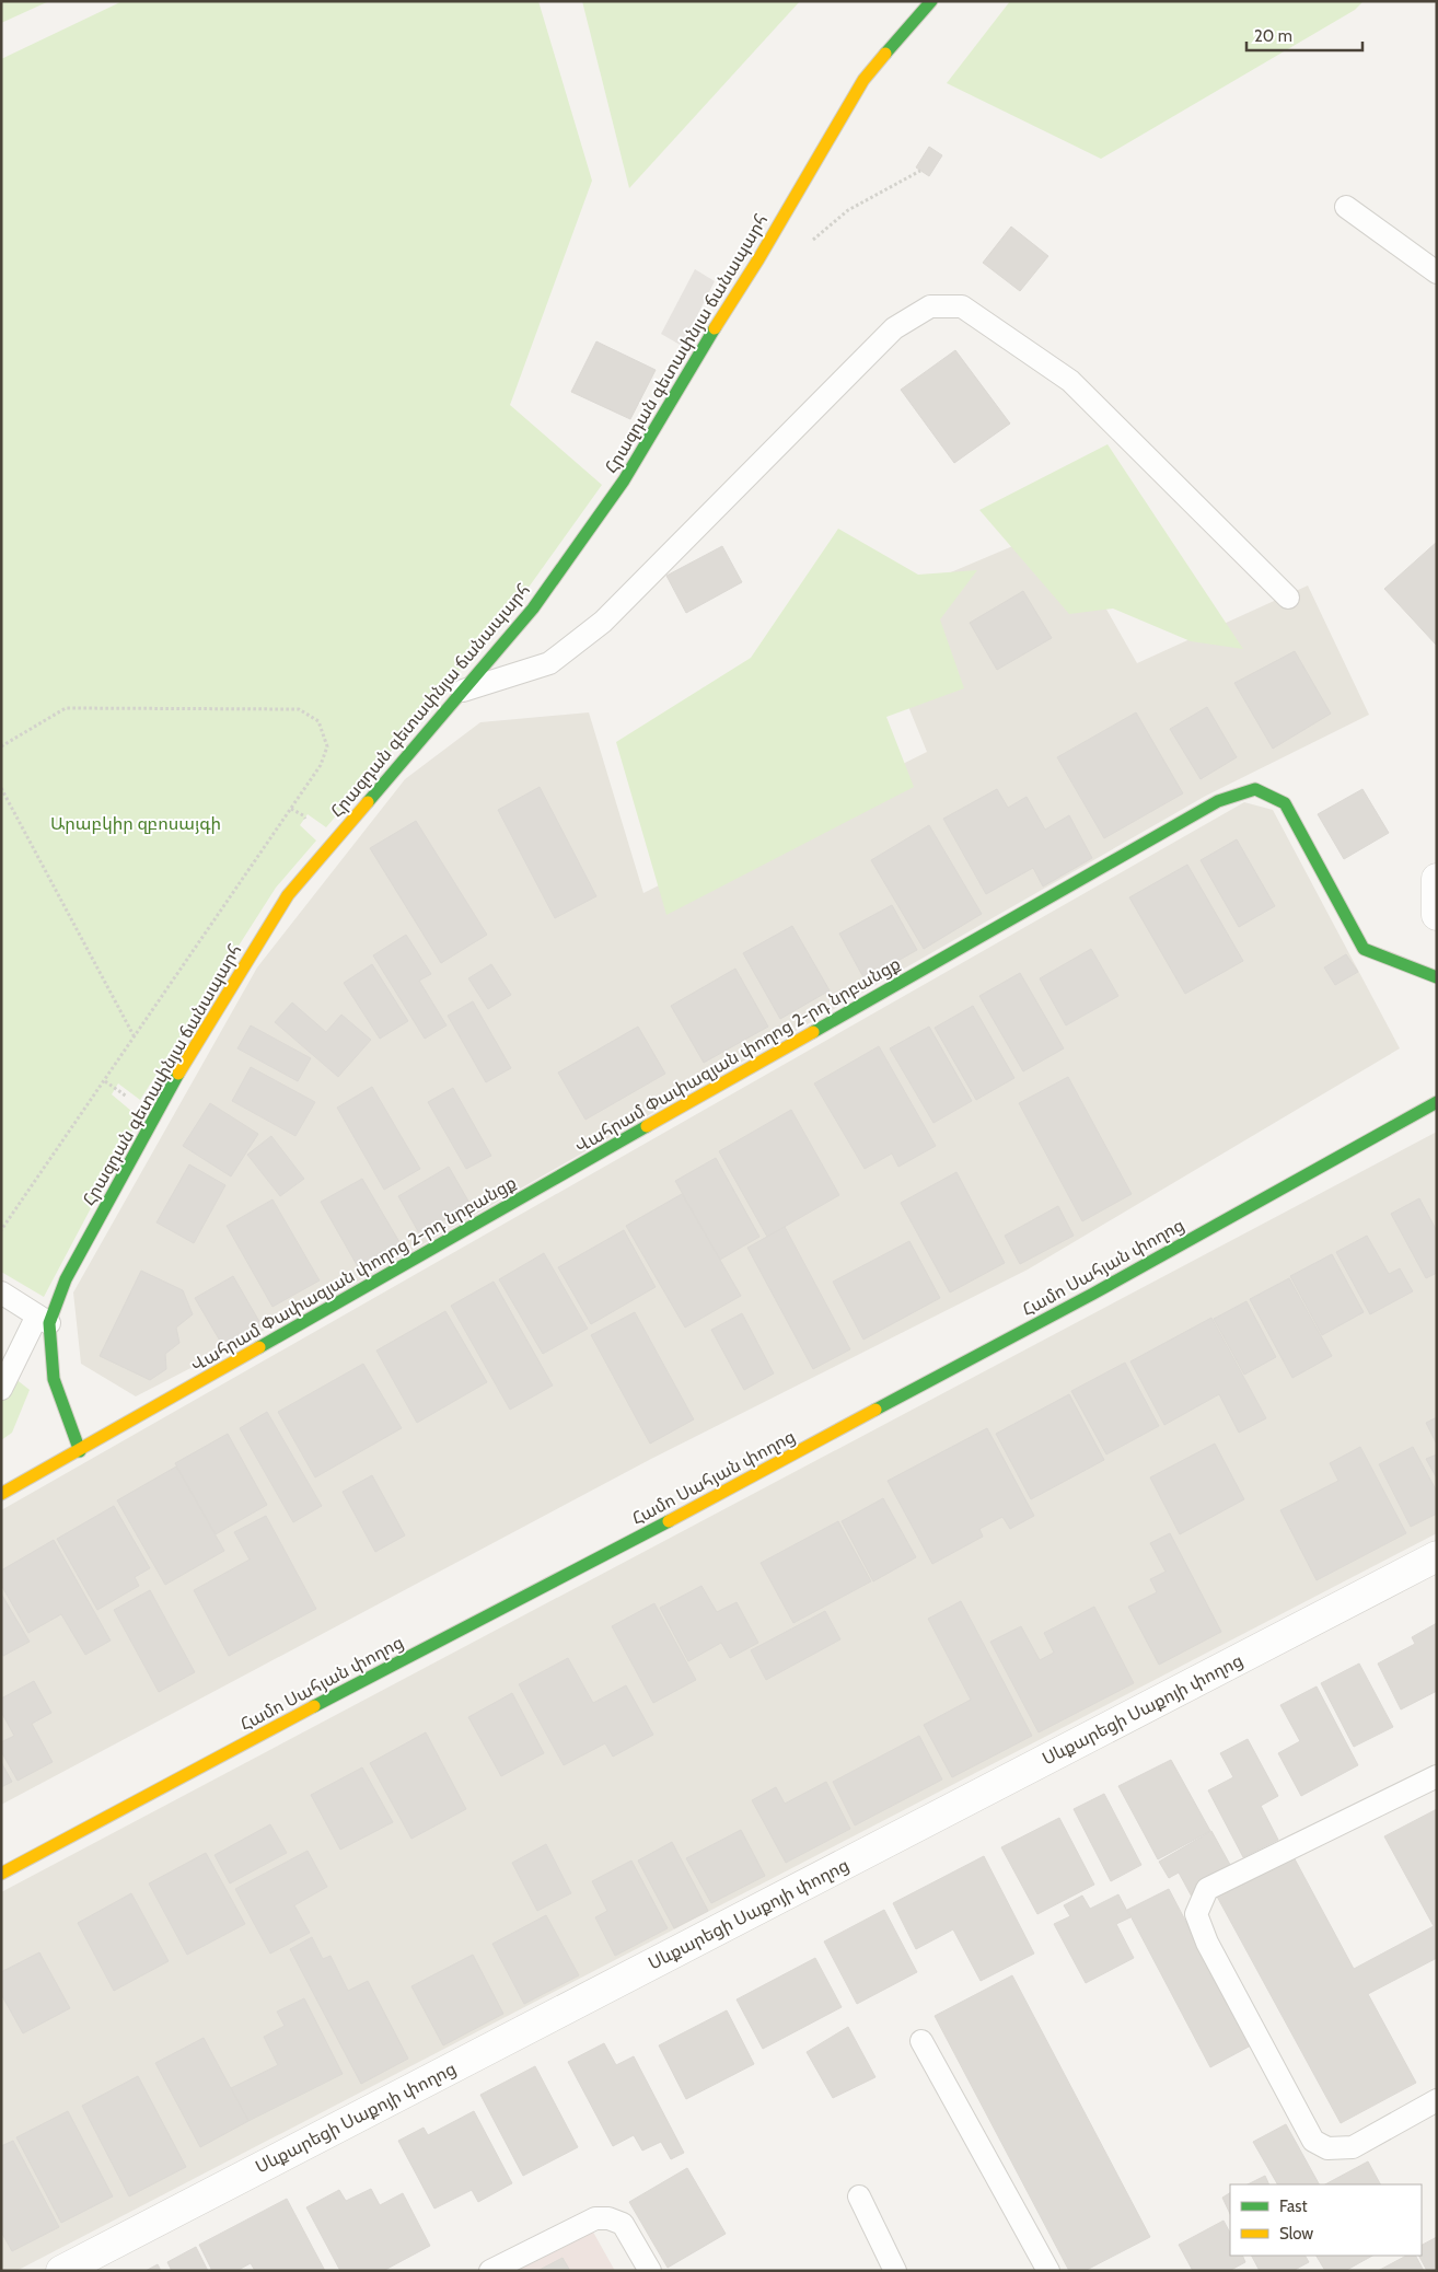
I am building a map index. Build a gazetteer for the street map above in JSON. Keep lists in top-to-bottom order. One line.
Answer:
{"streets":{"street":["Հրազդան գետափնյա ճանապարհ","Վահրամ Փափազյան փողոց 2-րդ նրբանցք","Համո Սահյան փողոց","Սևքարեցի Սաքոյի փողոց"]},"crossings":[["Հրազդան գետափնյա ճանապարհ","Վահրամ Փափազյան փողոց 2-րդ նրբանցք"]],"parks":["Արաբկիր զբոսայգի"],"legend":["Fast","Slow"],"scale_bar":"20 m"}
